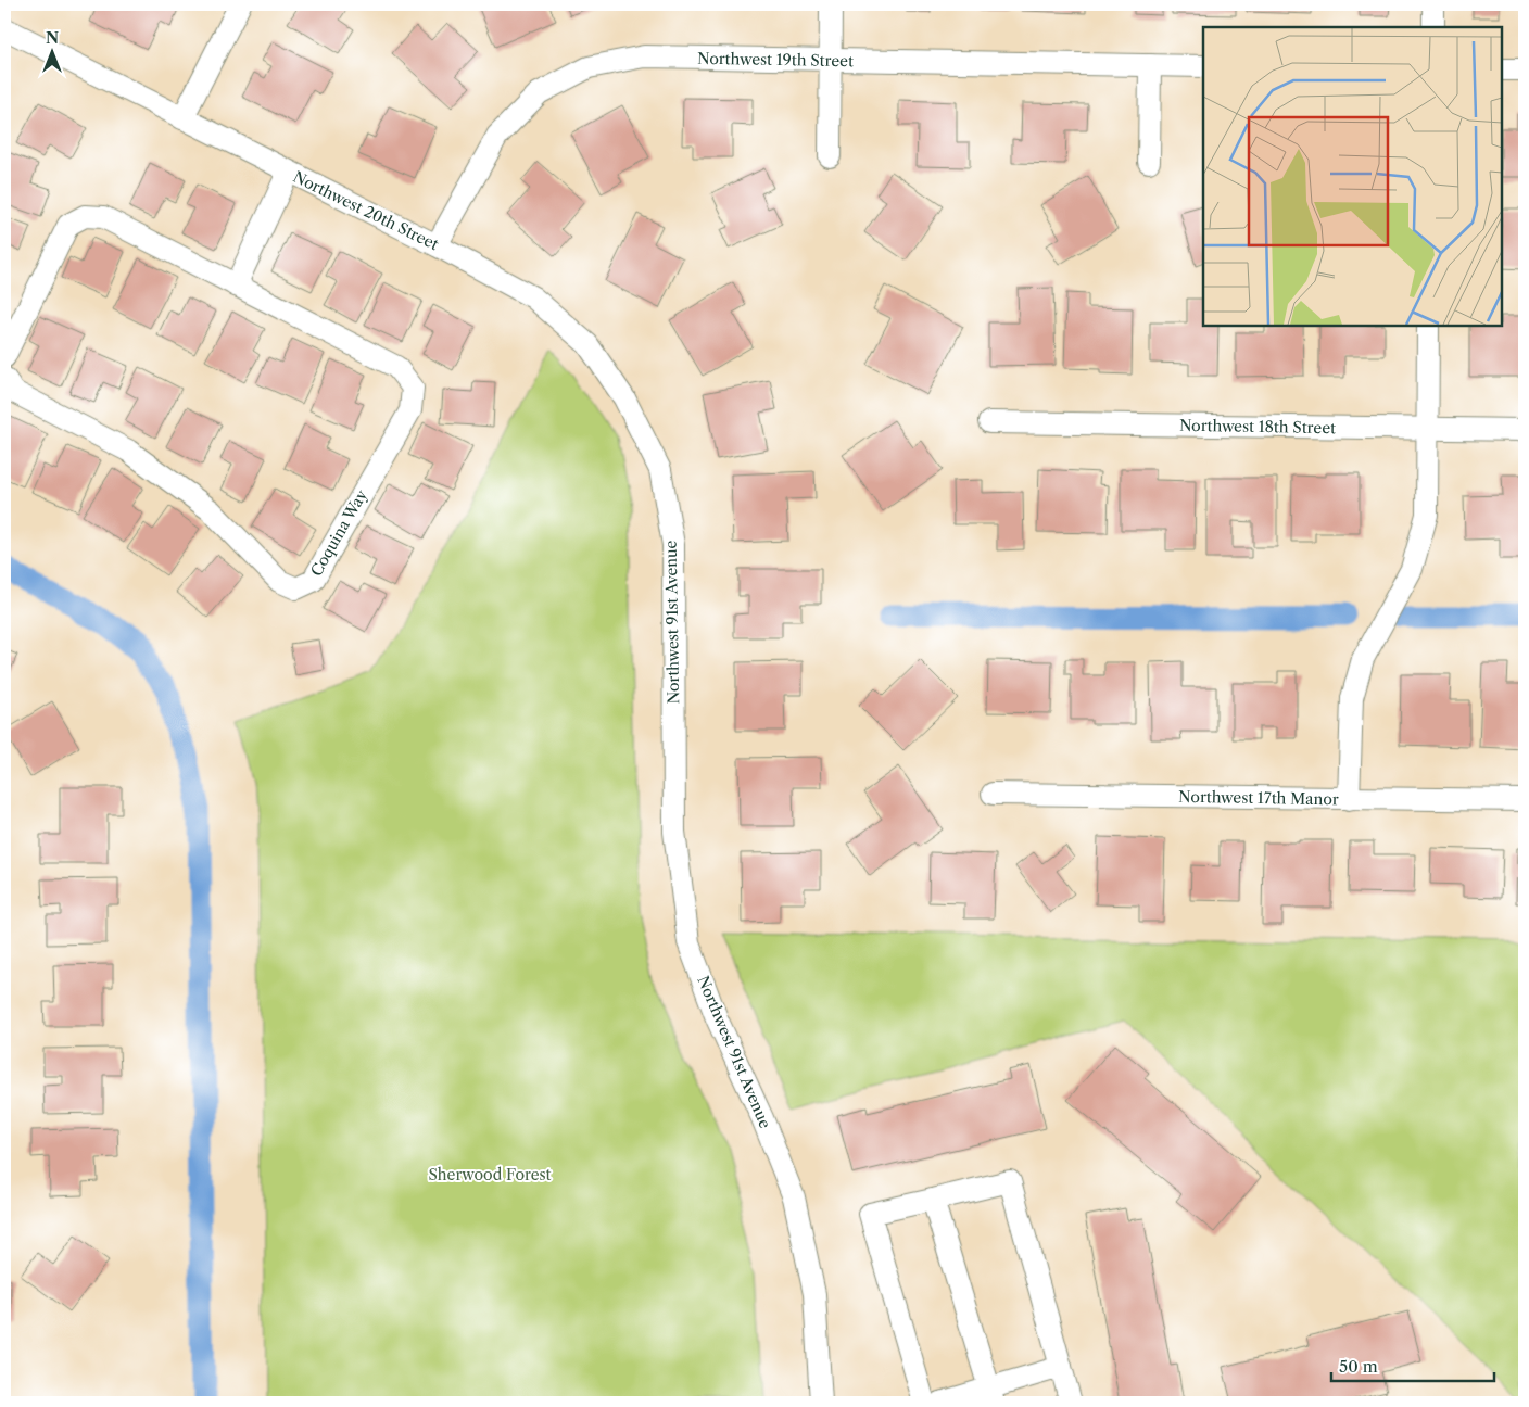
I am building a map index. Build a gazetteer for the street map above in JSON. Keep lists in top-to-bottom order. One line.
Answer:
{"streets":{"street":["Northwest 19th Street","Northwest 20th Street","Northwest 18th Street","Coquina Way","Northwest 91st Avenue","Northwest 17th Manor"]},"crossings":[["Northwest 19th Street","Northwest 20th Street"],["Northwest 20th Street","Northwest 91st Avenue"]],"parks":["Sherwood Forest"],"scale_bar":"50 m","north":"top"}
